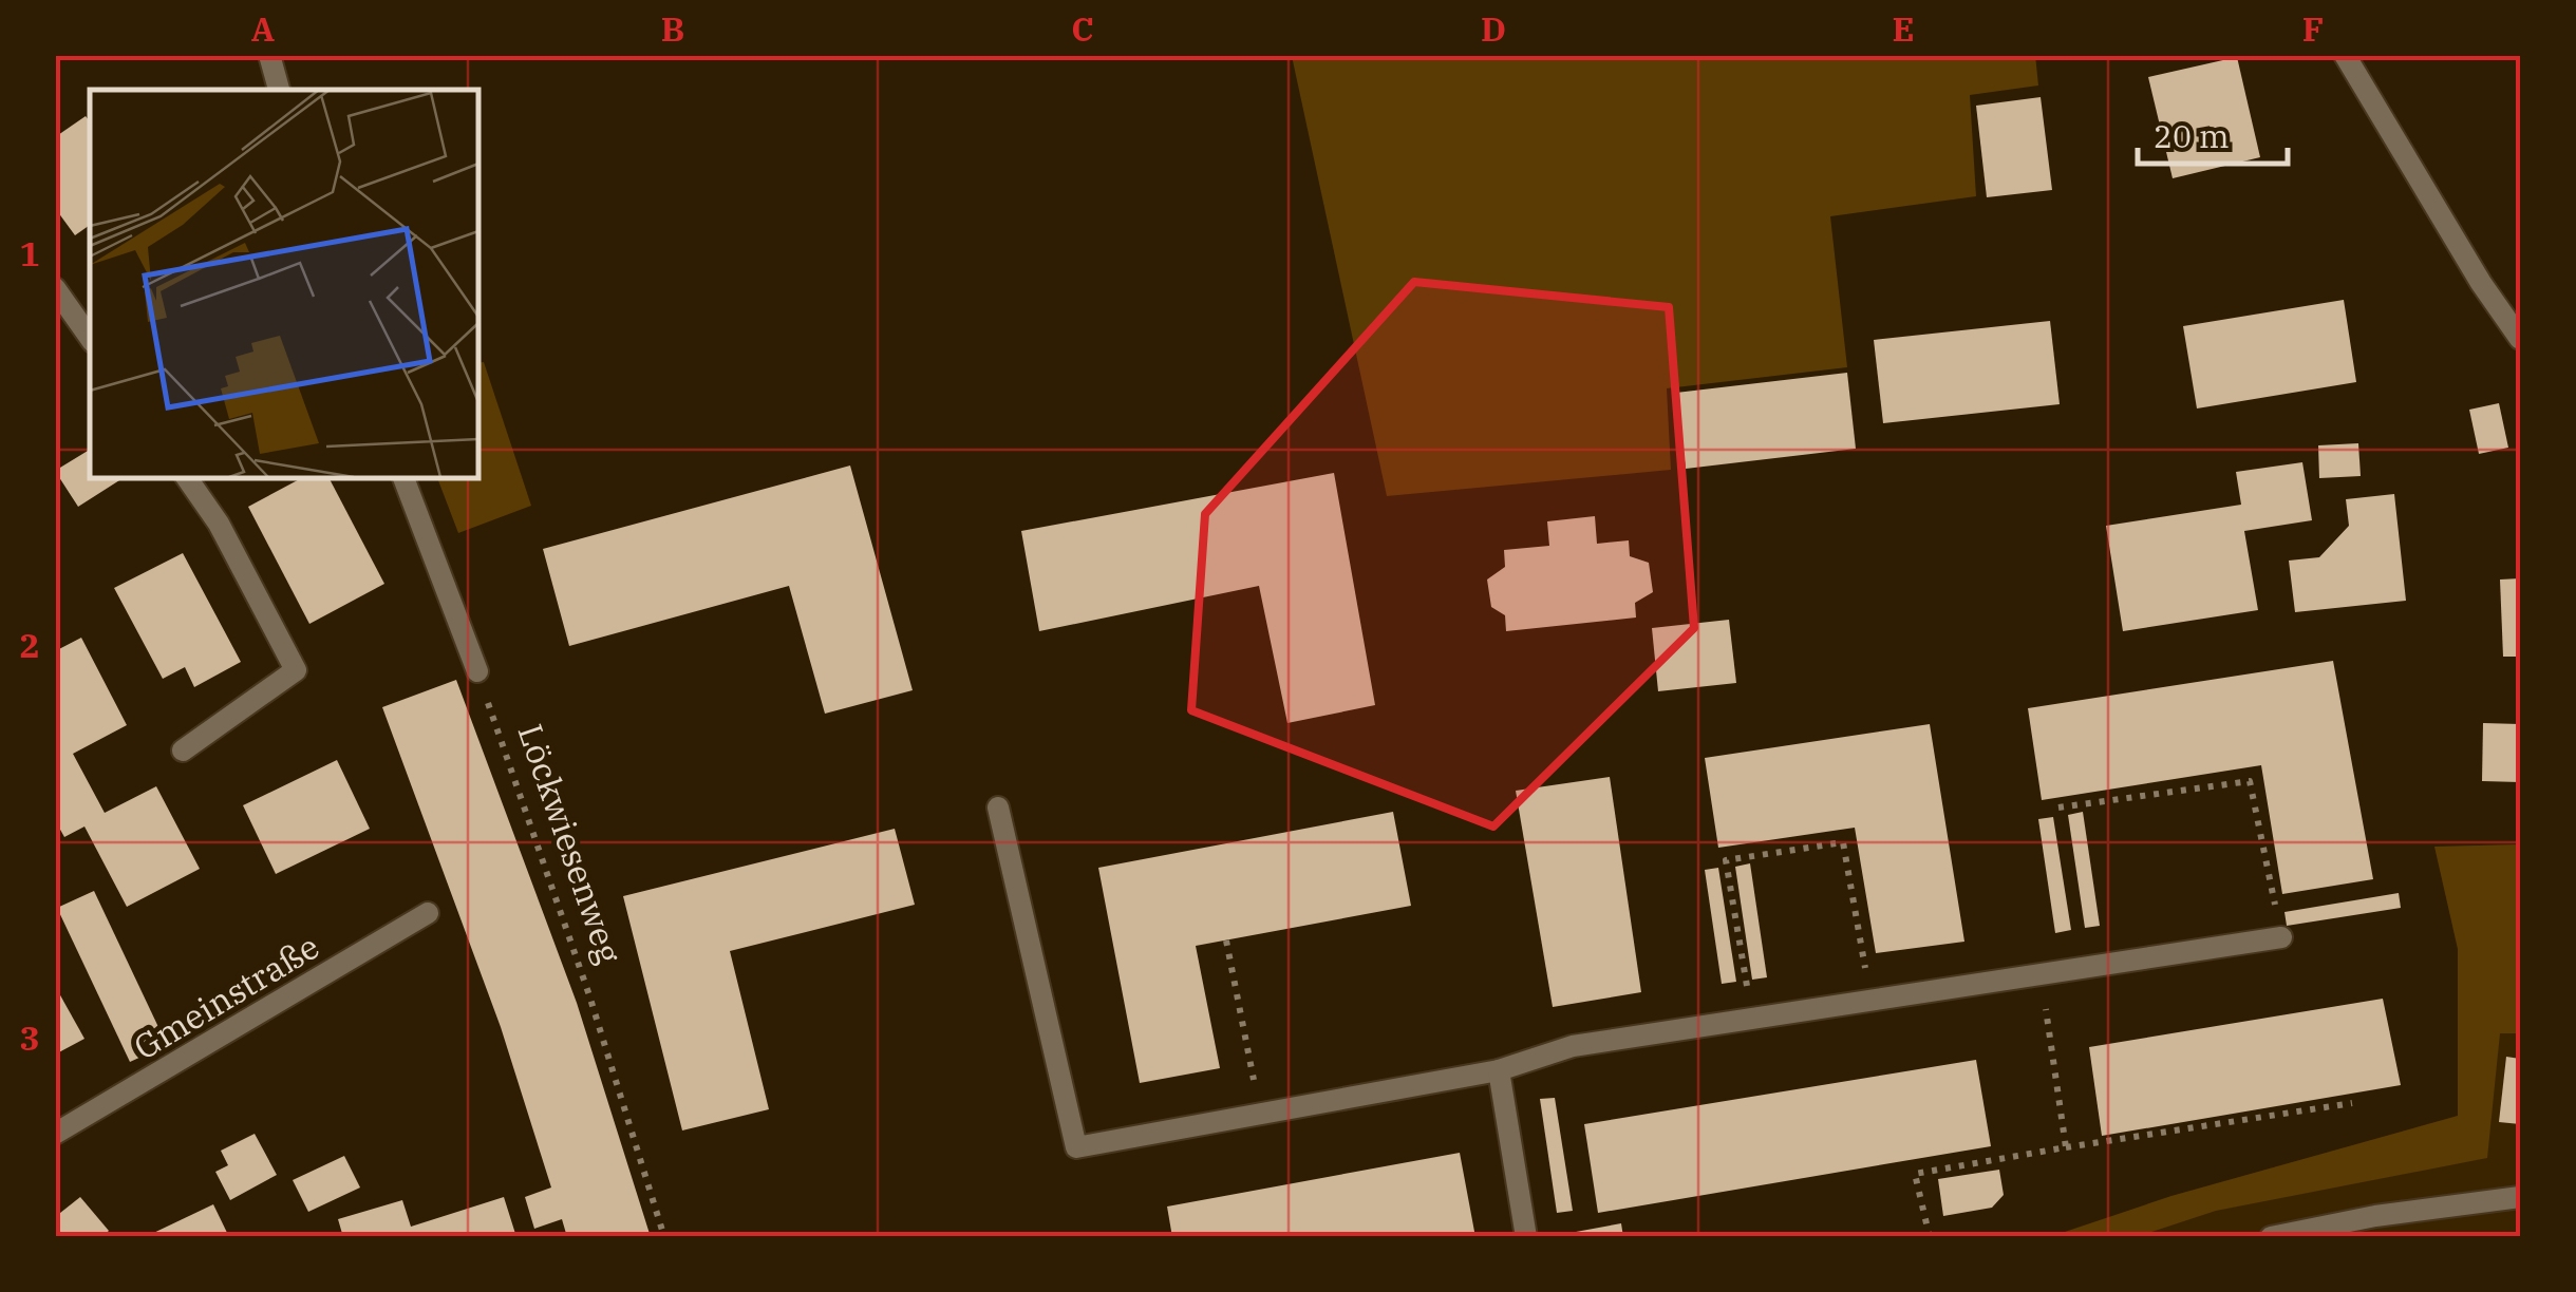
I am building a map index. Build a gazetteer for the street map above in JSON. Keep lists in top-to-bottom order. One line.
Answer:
{"streets":{"street":["Gmeinstraße"],"path":["Löckwiesenweg"]},"scale_bar":"20 m","grid":{"columns":["A","B","C","D","E","F"],"rows":["1","2","3"]}}
